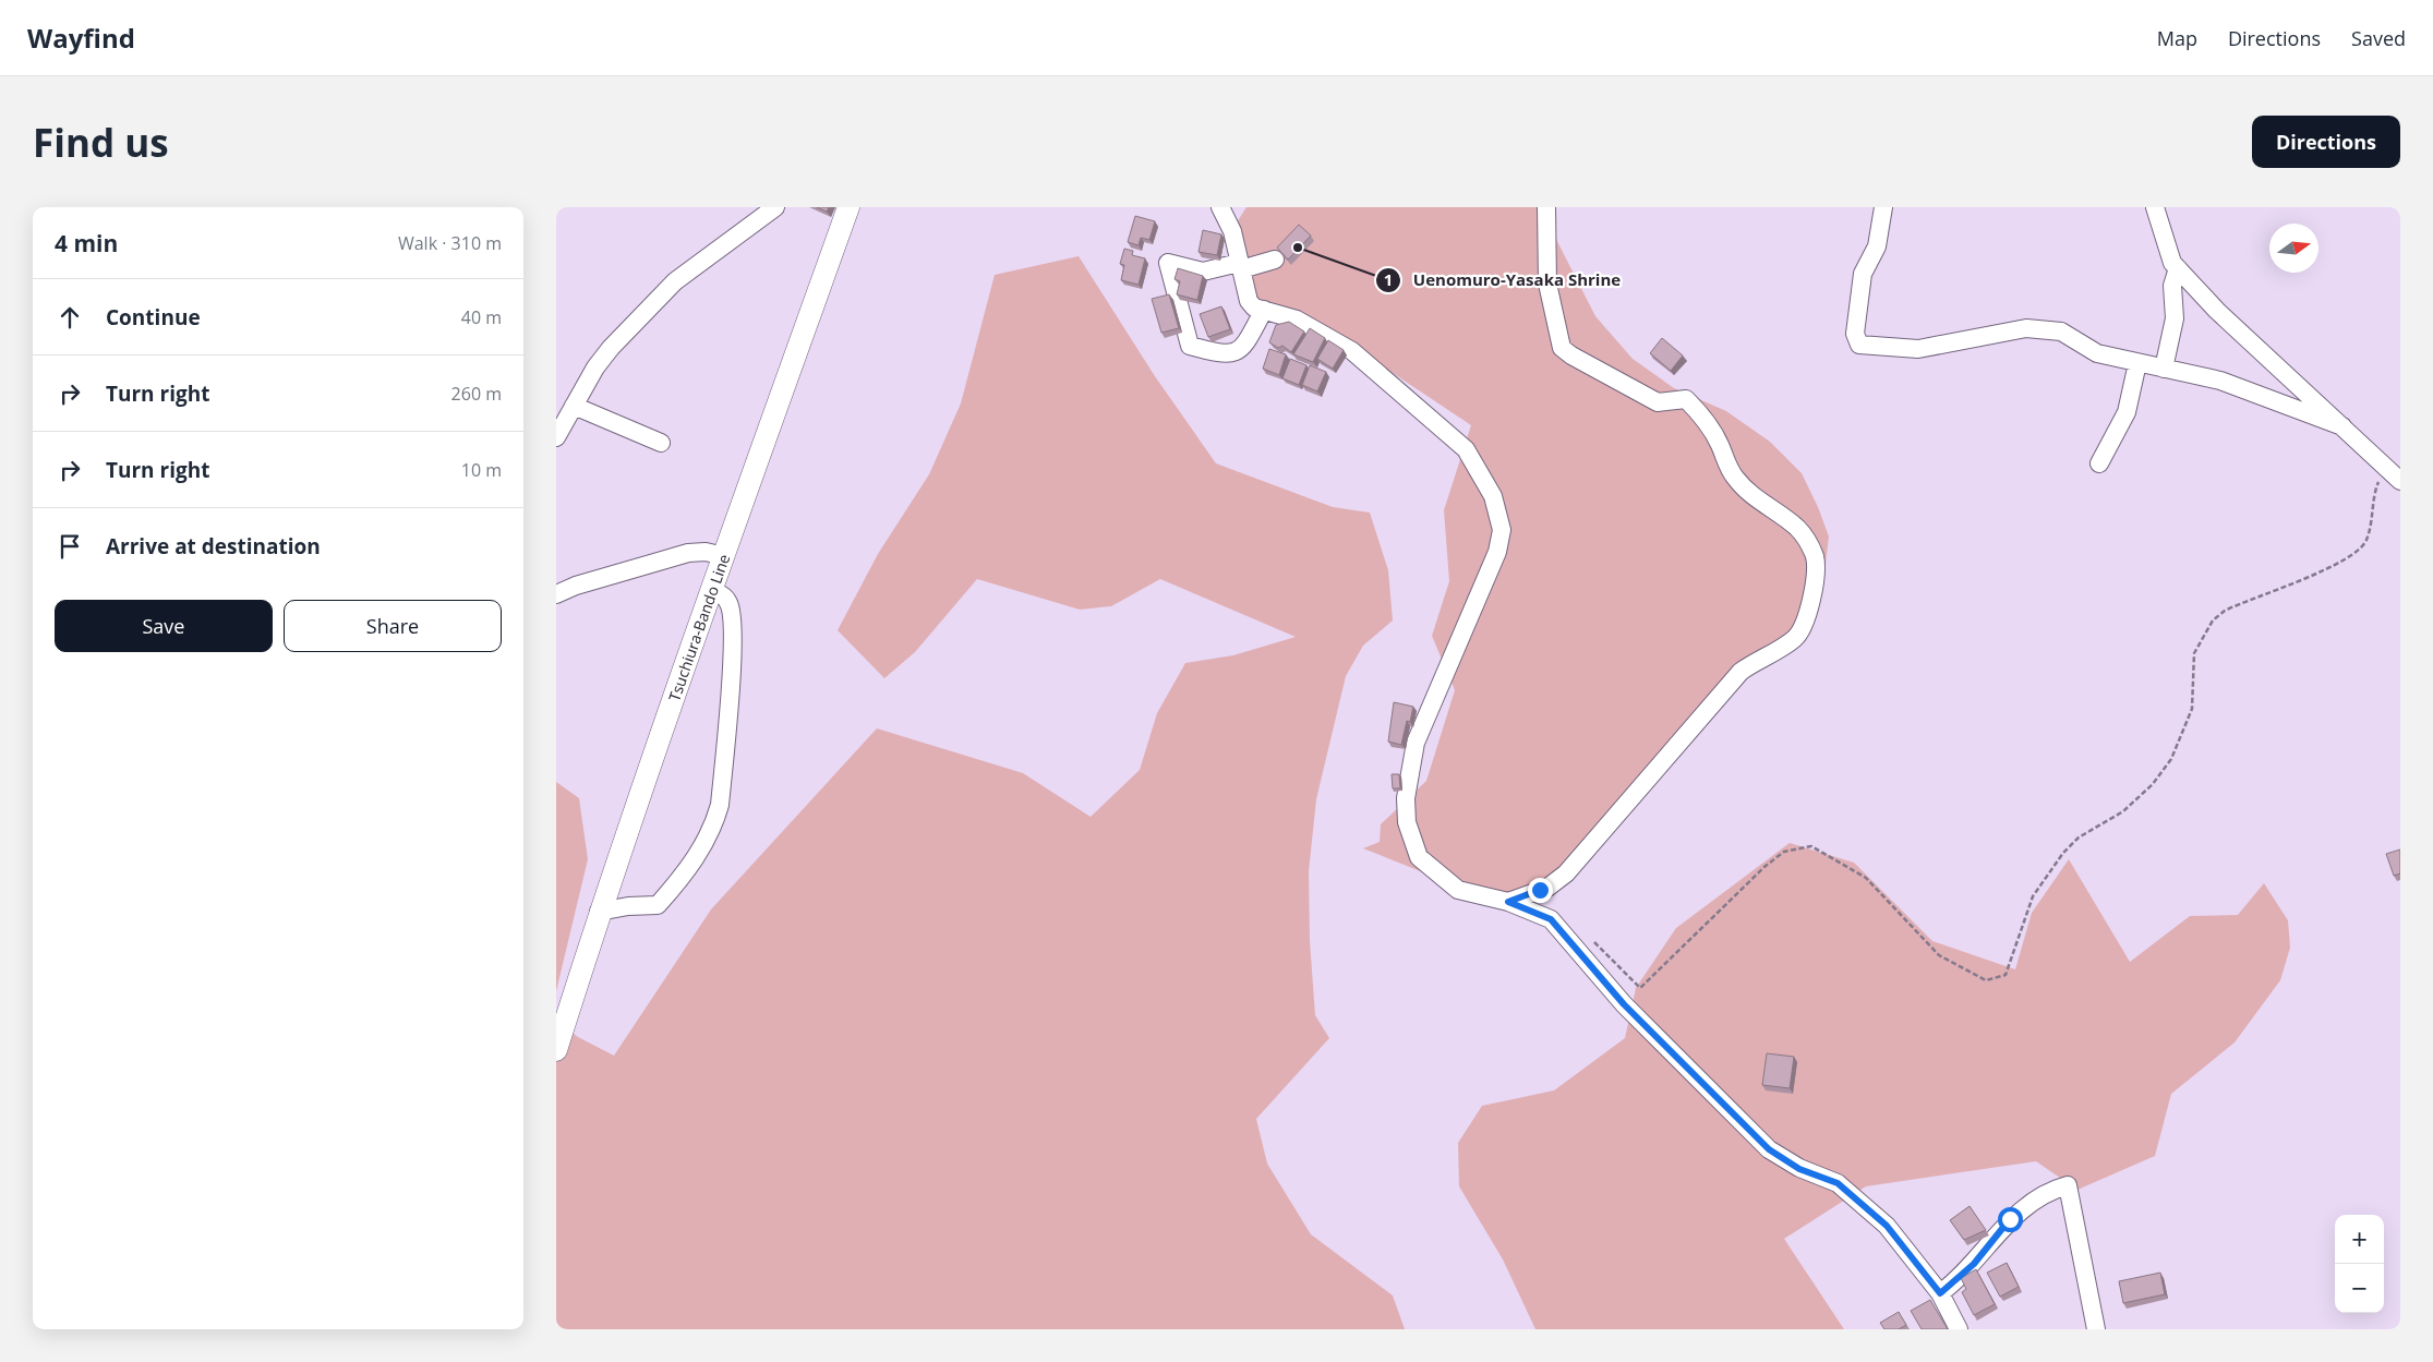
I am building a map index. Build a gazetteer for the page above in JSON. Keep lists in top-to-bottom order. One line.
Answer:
{"streets":{"main road":["Tsuchiura-Bando Line"]},"places":["Uenomuro-Yasaka Shrine"],"north":"right","page":{"header":"Wayfind","nav":["Map","Directions","Saved"],"buttons":["Directions",["Save","Share"]],"title":"Find us","heading":["4 min","Walk · 310 m"],"list":[["Continue","40 m"],["Turn right","260 m"],["Turn right","10 m"],"Arrive at destination"],"map_buttons":["+","−"]}}
